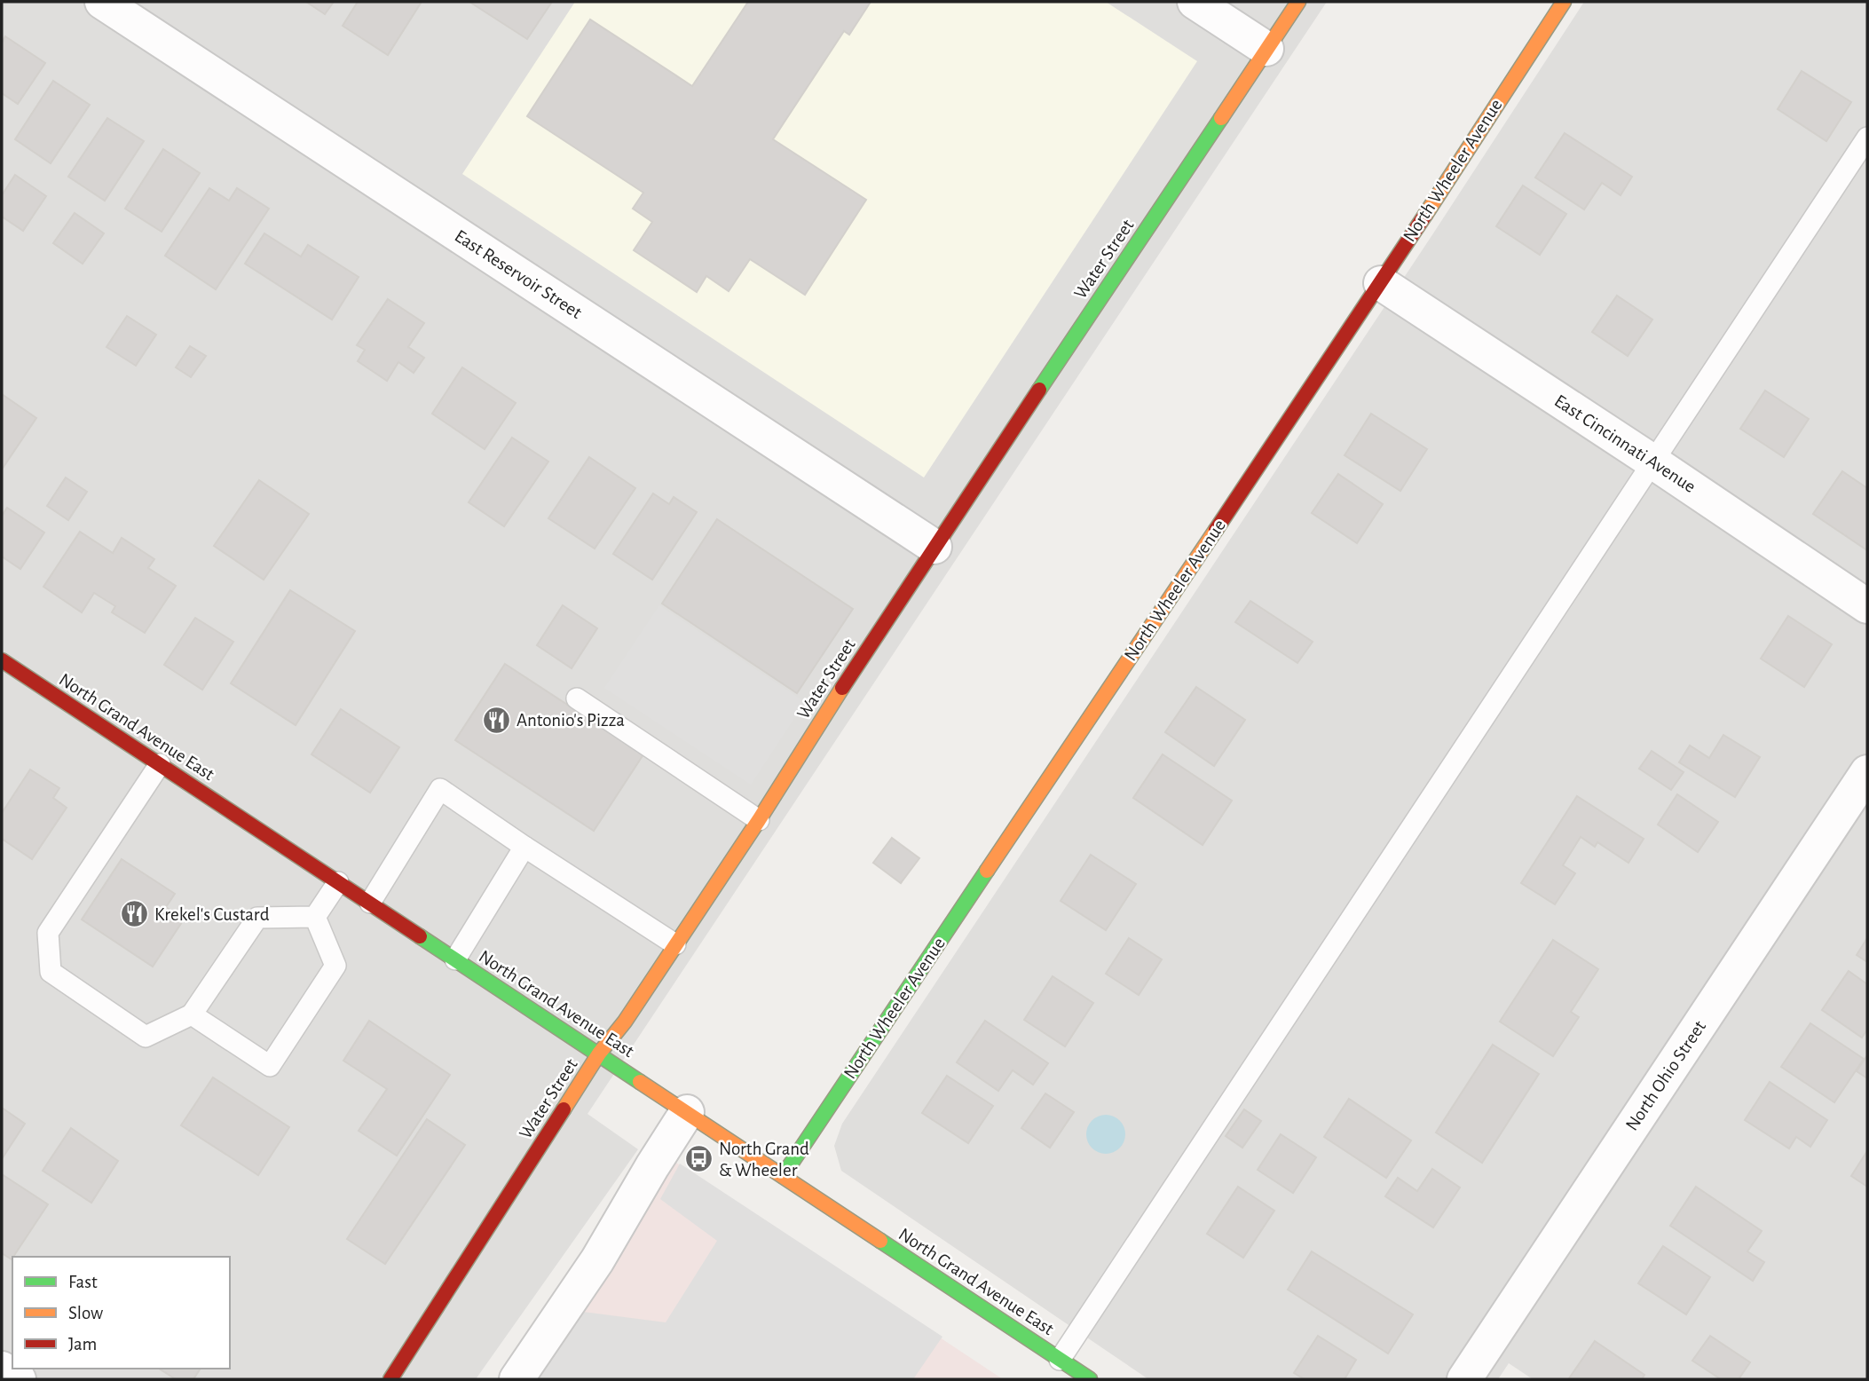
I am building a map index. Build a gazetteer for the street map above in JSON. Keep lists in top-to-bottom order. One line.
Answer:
{"streets":{"street":["North Wheeler Avenue","Water Street","East Reservoir Street","East Cincinnati Avenue","North Grand Avenue East","North Ohio Street"]},"crossings":[["North Wheeler Avenue","East Cincinnati Avenue"],["North Wheeler Avenue","North Grand Avenue East"],["Water Street","East Reservoir Street"],["Water Street","North Grand Avenue East"]],"places":{"restaurant":["Antonio's Pizza","Krekel's Custard"],"bus stop":["North Grand & Wheeler"]},"legend":["Fast","Slow","Jam"]}
